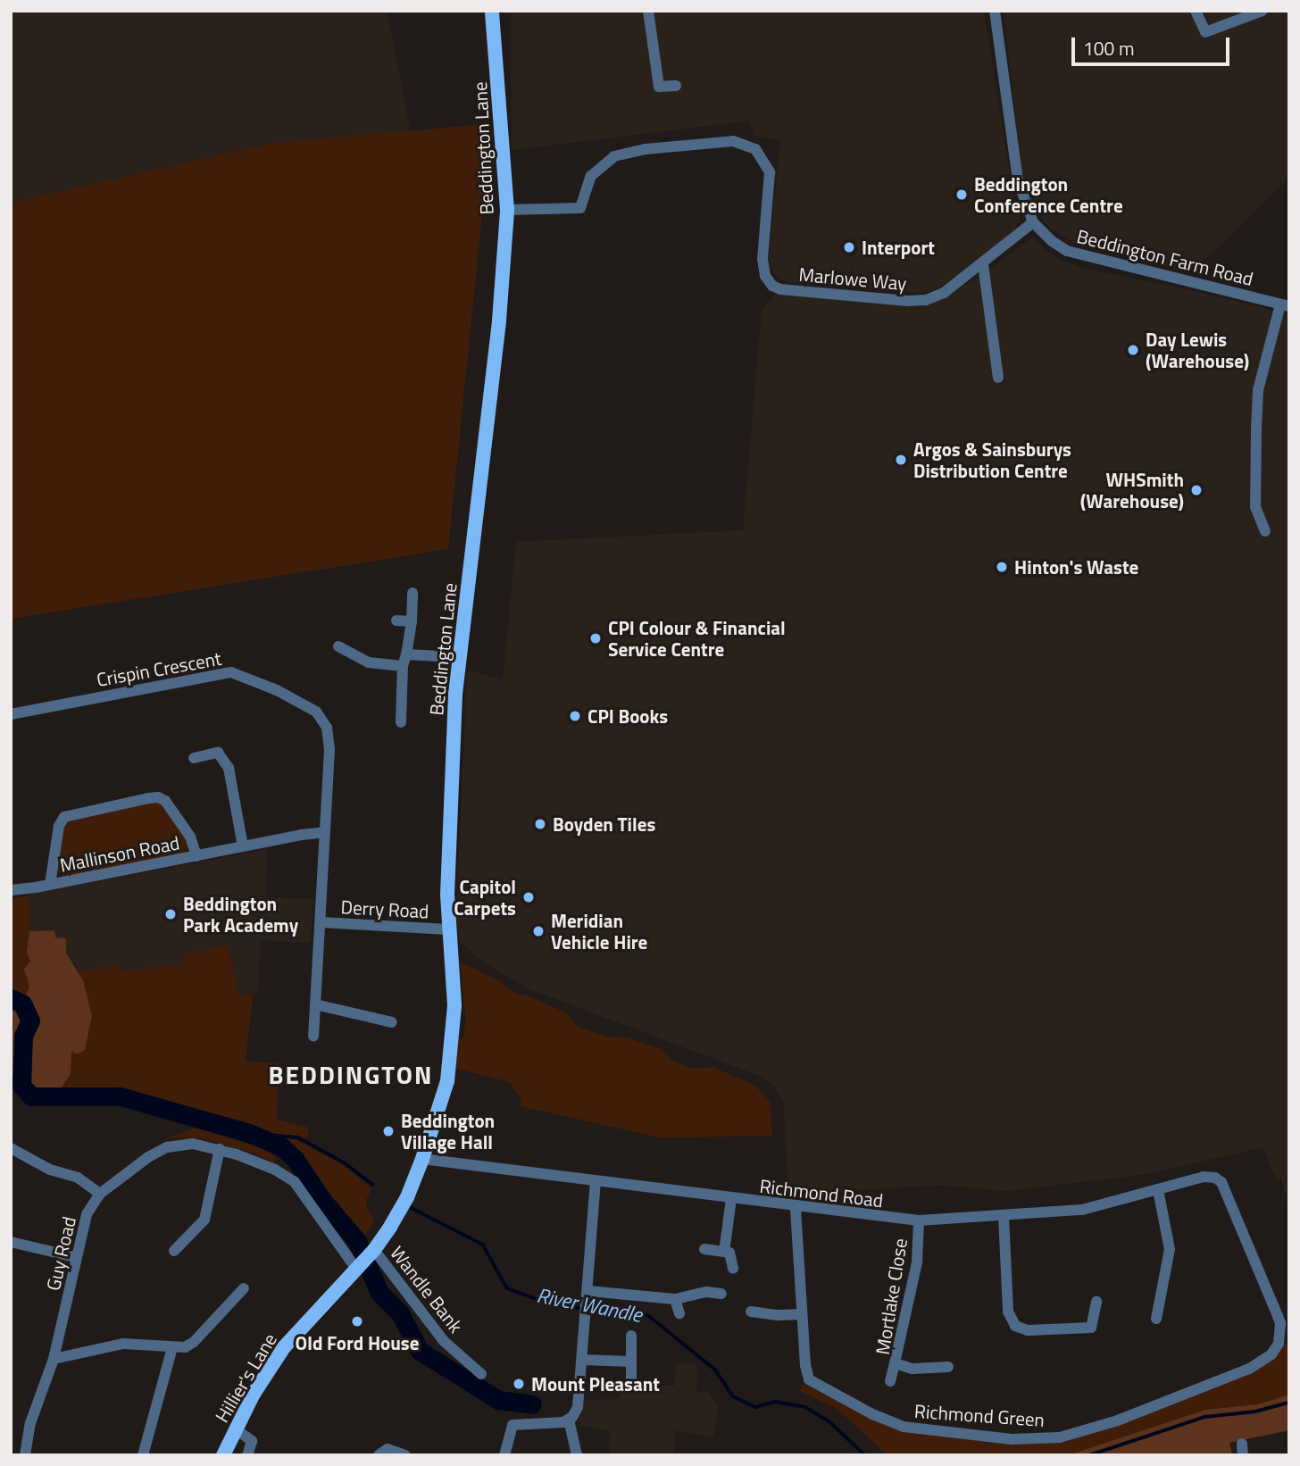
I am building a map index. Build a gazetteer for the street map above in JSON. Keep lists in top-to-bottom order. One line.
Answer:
{"streets":{"main road":["Beddington Lane","Hillier's Lane"],"street":["Beddington Farm Road","Marlowe Way","Crispin Crescent","Mallinson Road","Derry Road","Richmond Road","Guy Road","Wandle Bank","Mortlake Close","Richmond Green"]},"crossings":[["Beddington Lane","Marlowe Way"],["Beddington Lane","Derry Road"],["Beddington Lane","Richmond Road"],["Beddington Lane","Guy Road"],["Beddington Lane","Wandle Bank"],["Beddington Lane","Hillier's Lane"],["Beddington Farm Road","Marlowe Way"],["Crispin Crescent","Mallinson Road"],["Crispin Crescent","Derry Road"],["Richmond Road","Mortlake Close"],["Richmond Road","Richmond Green"],["Guy Road","Hillier's Lane"]],"districts":["BEDDINGTON"],"water":["River Wandle"],"places":["Beddington Conference Centre","Interport","Day Lewis (Warehouse)","Argos & Sainsburys Distribution Centre","WHSmith (Warehouse)","Hinton's Waste","CPI Colour & Financial Service Centre","CPI Books","Boyden Tiles","Capitol Carpets","Beddington Park Academy","Meridian Vehicle Hire","Beddington Village Hall","Old Ford House","Mount Pleasant"],"scale_bar":"100 m"}
